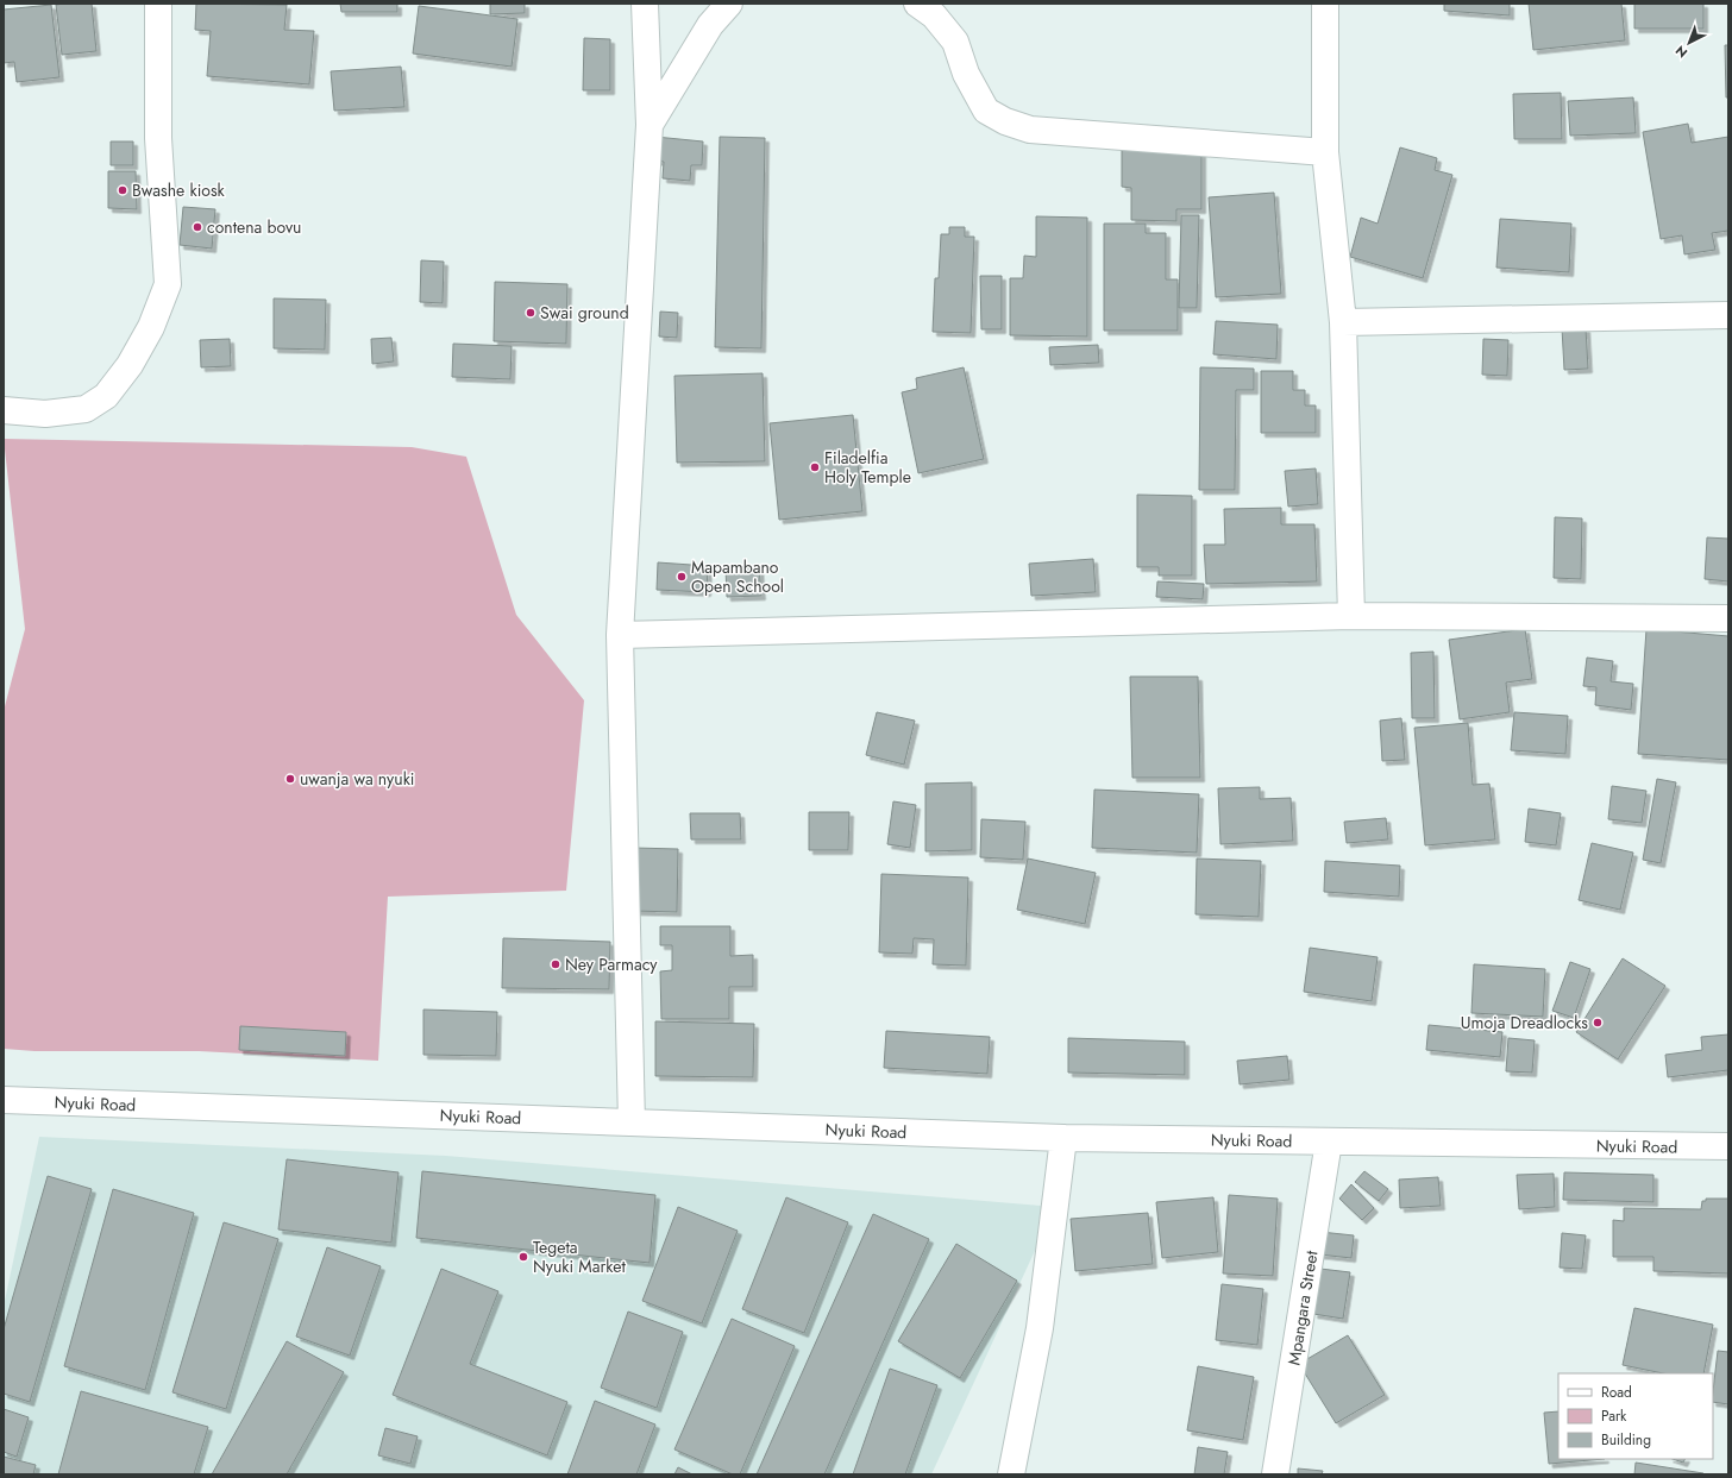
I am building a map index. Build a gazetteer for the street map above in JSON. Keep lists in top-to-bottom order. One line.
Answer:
{"streets":{"street":["Nyuki Road","Mpangara Street"]},"crossings":[["Nyuki Road","Mpangara Street"]],"places":["Bwashe kiosk","contena bovu","Swai ground","Filadelfia Holy Temple","Mapambano Open School","uwanja wa nyuki","Ney Parmacy","Umoja Dreadlocks","Tegeta Nyuki Market"],"legend":["Road","Park","Building"],"north":"bottom left"}
